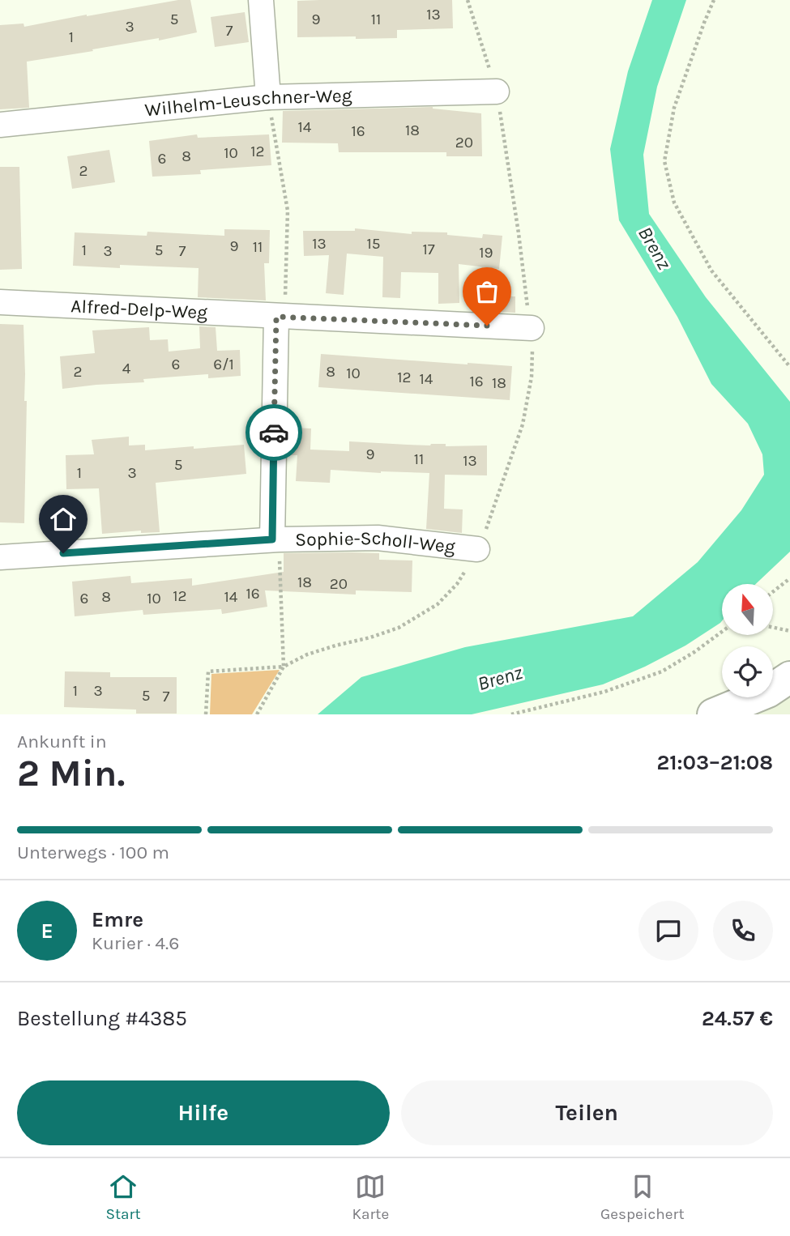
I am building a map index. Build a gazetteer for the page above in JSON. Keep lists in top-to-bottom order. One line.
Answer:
{"streets":{"street":["Wilhelm-Leuschner-Weg","Alfred-Delp-Weg","Sophie-Scholl-Weg"]},"water":["Brenz"],"house_numbers":["13","5","9","11","3","7","1","14","18","16","20","12","10","8","6","2","13","15","9","11","17","1","5","3","7","19","6","6/1","4","2","8","10","12","14","16","18","9","11","13","5","1","3","18","20","16","12","8","14","6","10","1","3","5","7"],"north":"top","page":{"heading":["2 Min.","Ankunft in","21:03–21:08"],"panel":["Emre","Kurier · 4.6","Bestellung #4385","24.57 €"],"bar":"Unterwegs · 100 m","round":"E","buttons":["Hilfe","Teilen"],"tabs":["Start","Karte","Gespeichert"]}}
